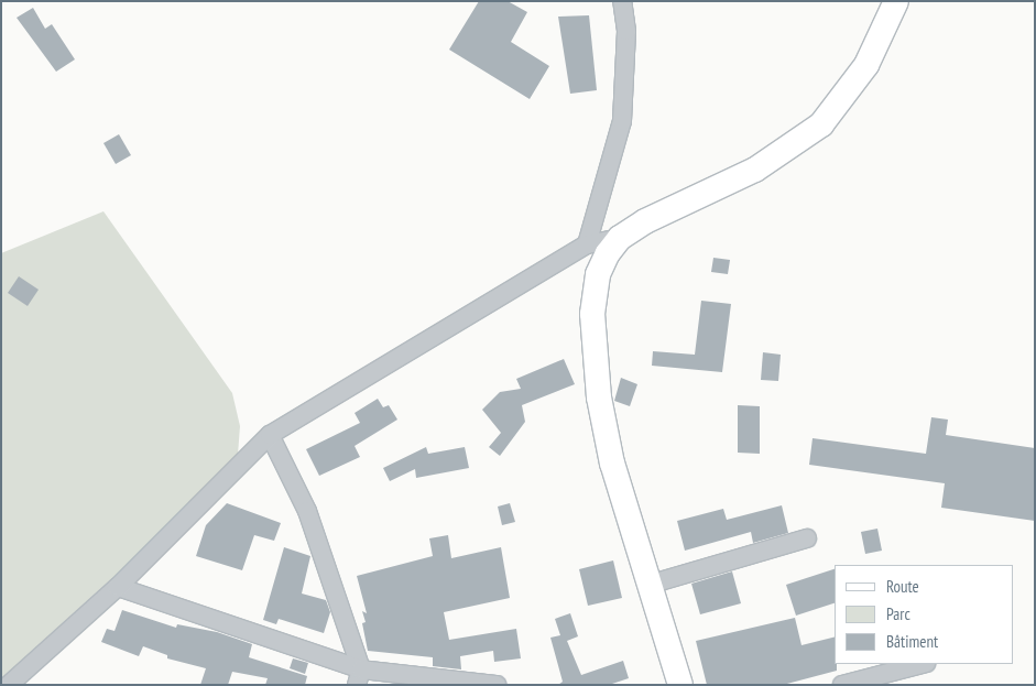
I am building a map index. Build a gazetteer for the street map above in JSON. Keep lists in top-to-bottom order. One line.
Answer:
{"legend":["Route","Parc","Bâtiment"]}
